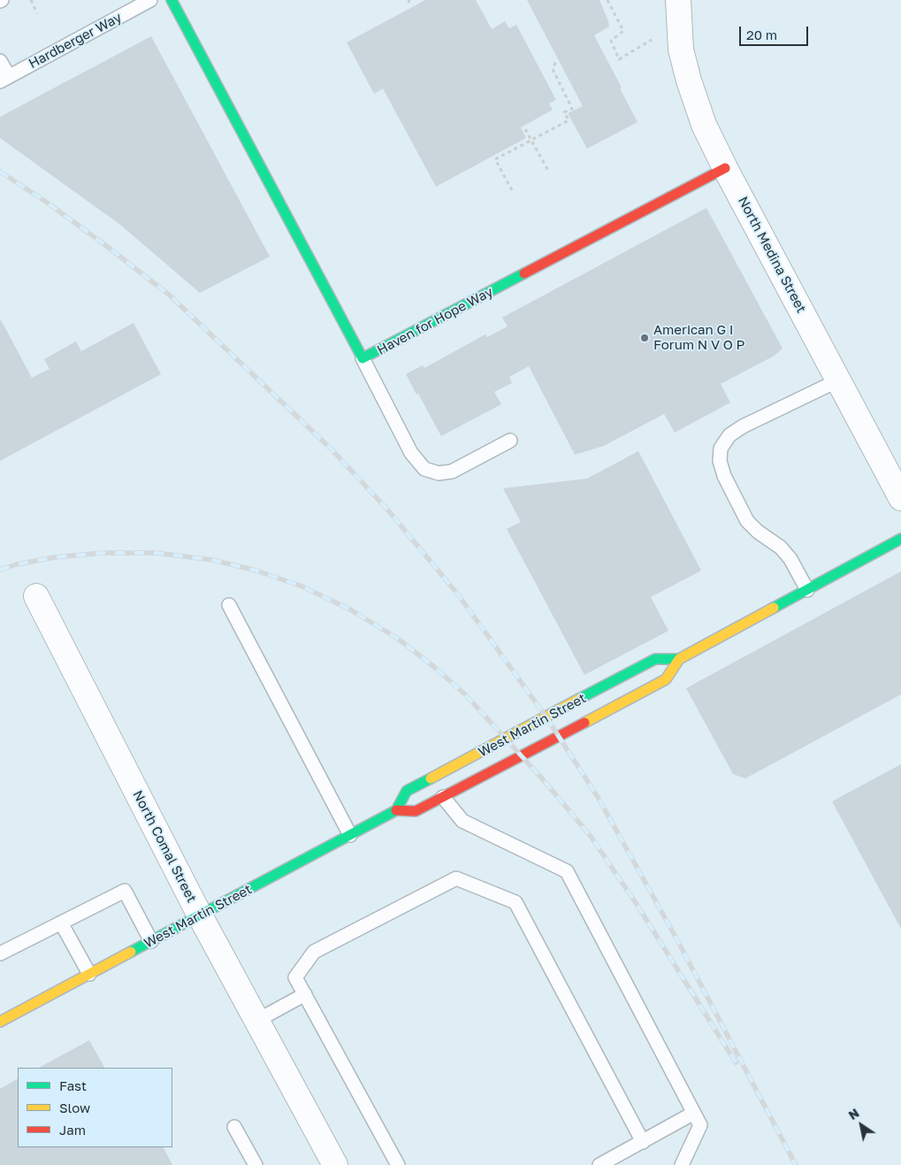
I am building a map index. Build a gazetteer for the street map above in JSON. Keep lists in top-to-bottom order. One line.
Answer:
{"streets":{"main road":["Haven for Hope Way","West Martin Street"],"street":["North Medina Street","North Comal Street"],"lane":["Hardberger Way"]},"crossings":[["North Medina Street","Haven for Hope Way"],["West Martin Street","North Comal Street"]],"places":["American G I Forum N V O P"],"legend":["Fast","Slow","Jam"],"scale_bar":"20 m","north":"top left"}
